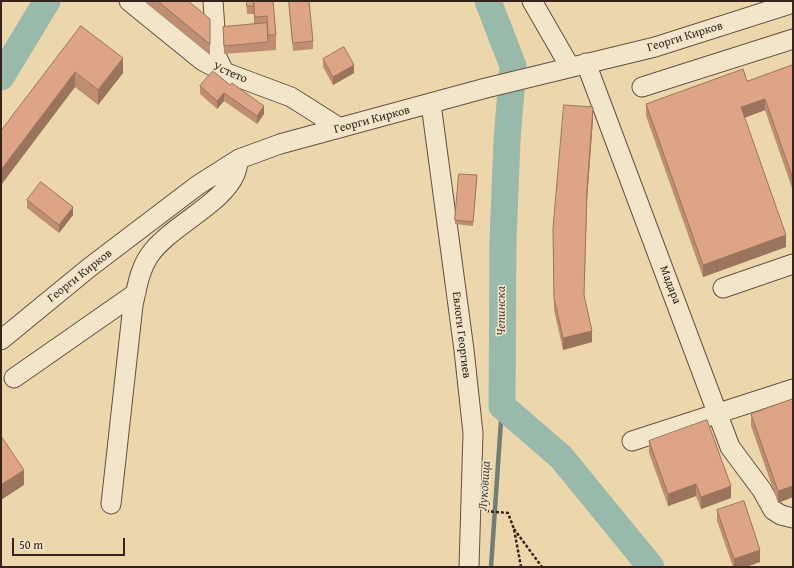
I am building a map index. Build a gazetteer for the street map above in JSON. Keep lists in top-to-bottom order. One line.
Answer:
{"streets":{"street":["Георги Кирков","Устето","Мадара","Евлоги Георгиев"]},"crossings":[["Георги Кирков","Устето"],["Георги Кирков","Мадара"],["Георги Кирков","Евлоги Георгиев"]],"water":["Чепинска","Луковица"],"scale_bar":"50 m"}
